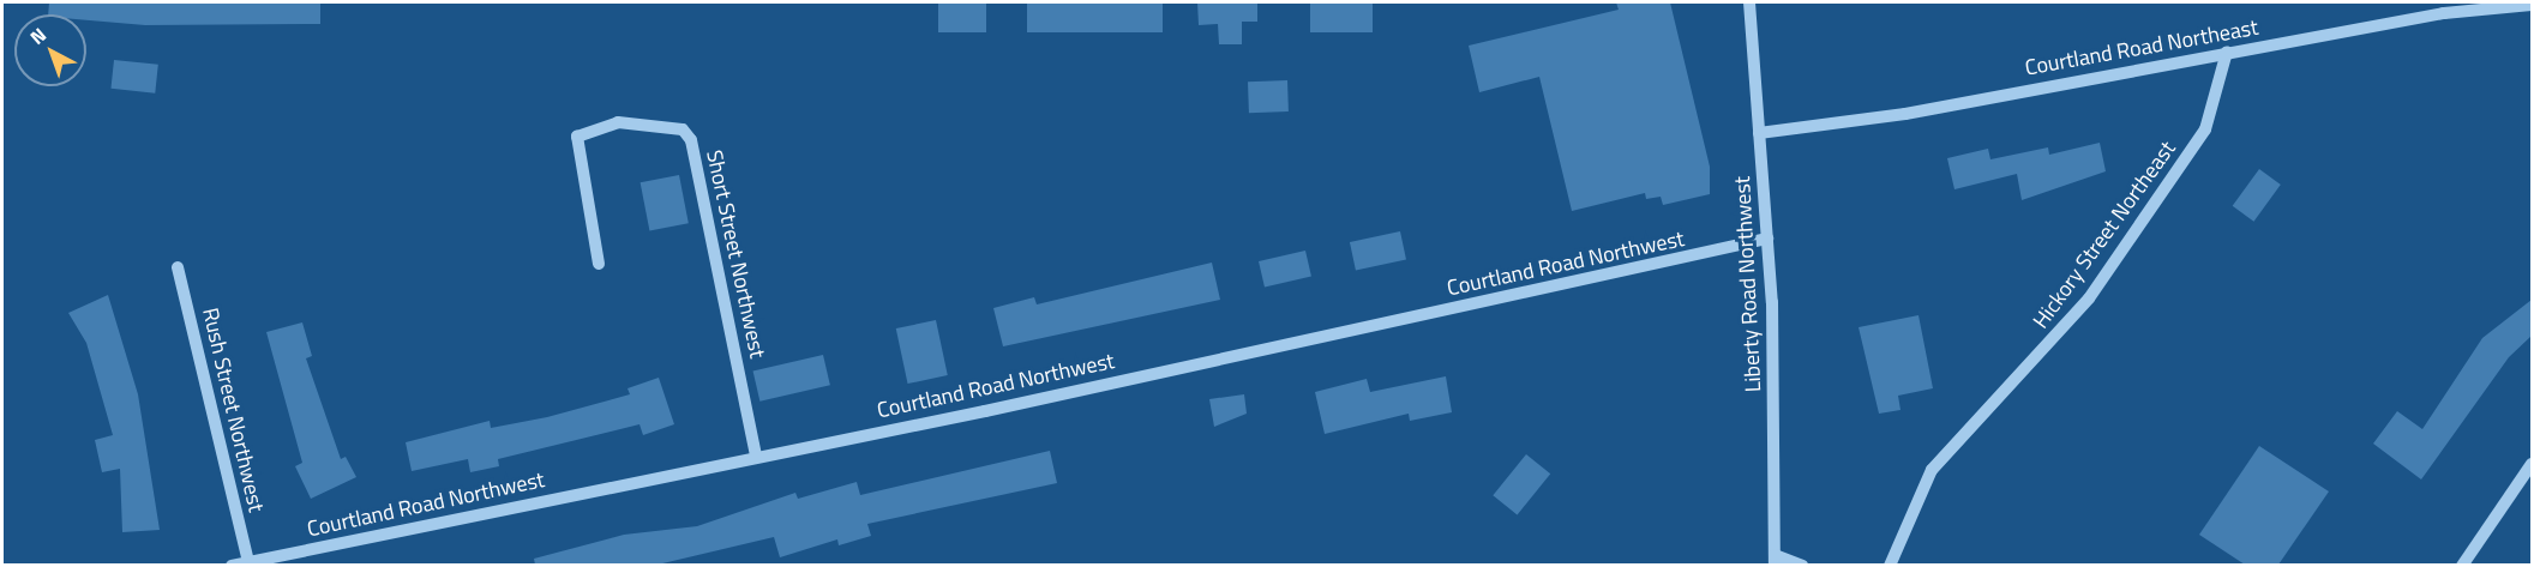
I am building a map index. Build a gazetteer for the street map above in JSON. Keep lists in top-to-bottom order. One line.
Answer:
{"streets":{"street":["Courtland Road Northeast","Hickory Street Northeast","Short Street Northwest","Courtland Road Northwest","Liberty Road Northwest","Rush Street Northwest"]},"crossings":[["Courtland Road Northeast","Hickory Street Northeast"],["Courtland Road Northeast","Liberty Road Northwest"],["Short Street Northwest","Courtland Road Northwest"],["Courtland Road Northwest","Liberty Road Northwest"],["Courtland Road Northwest","Rush Street Northwest"]],"north":"top left"}
